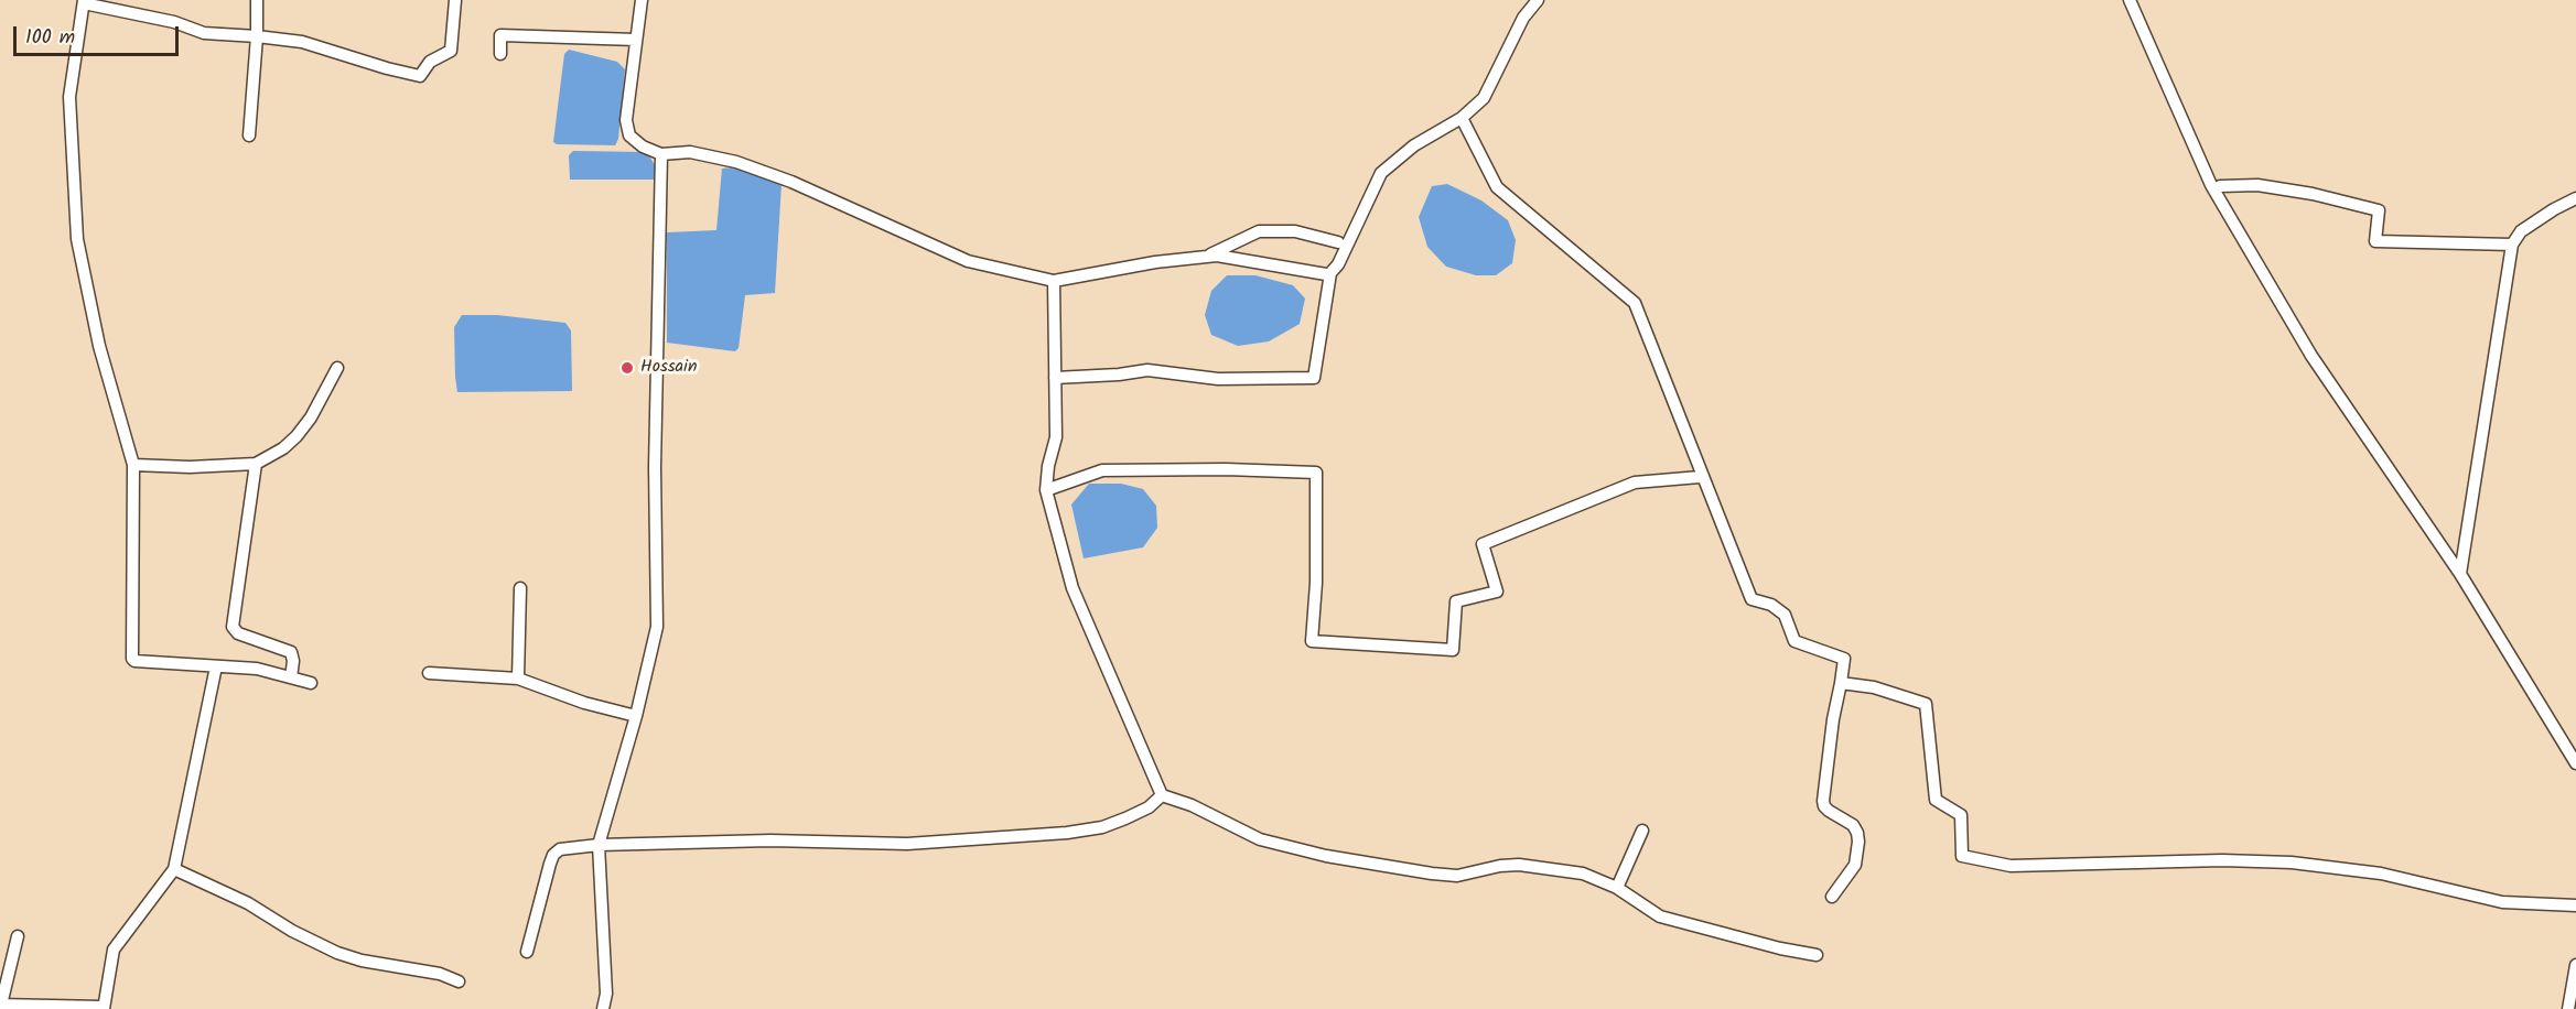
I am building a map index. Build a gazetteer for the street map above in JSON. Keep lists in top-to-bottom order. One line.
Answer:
{"places":["Hossain"],"scale_bar":"100 m"}
